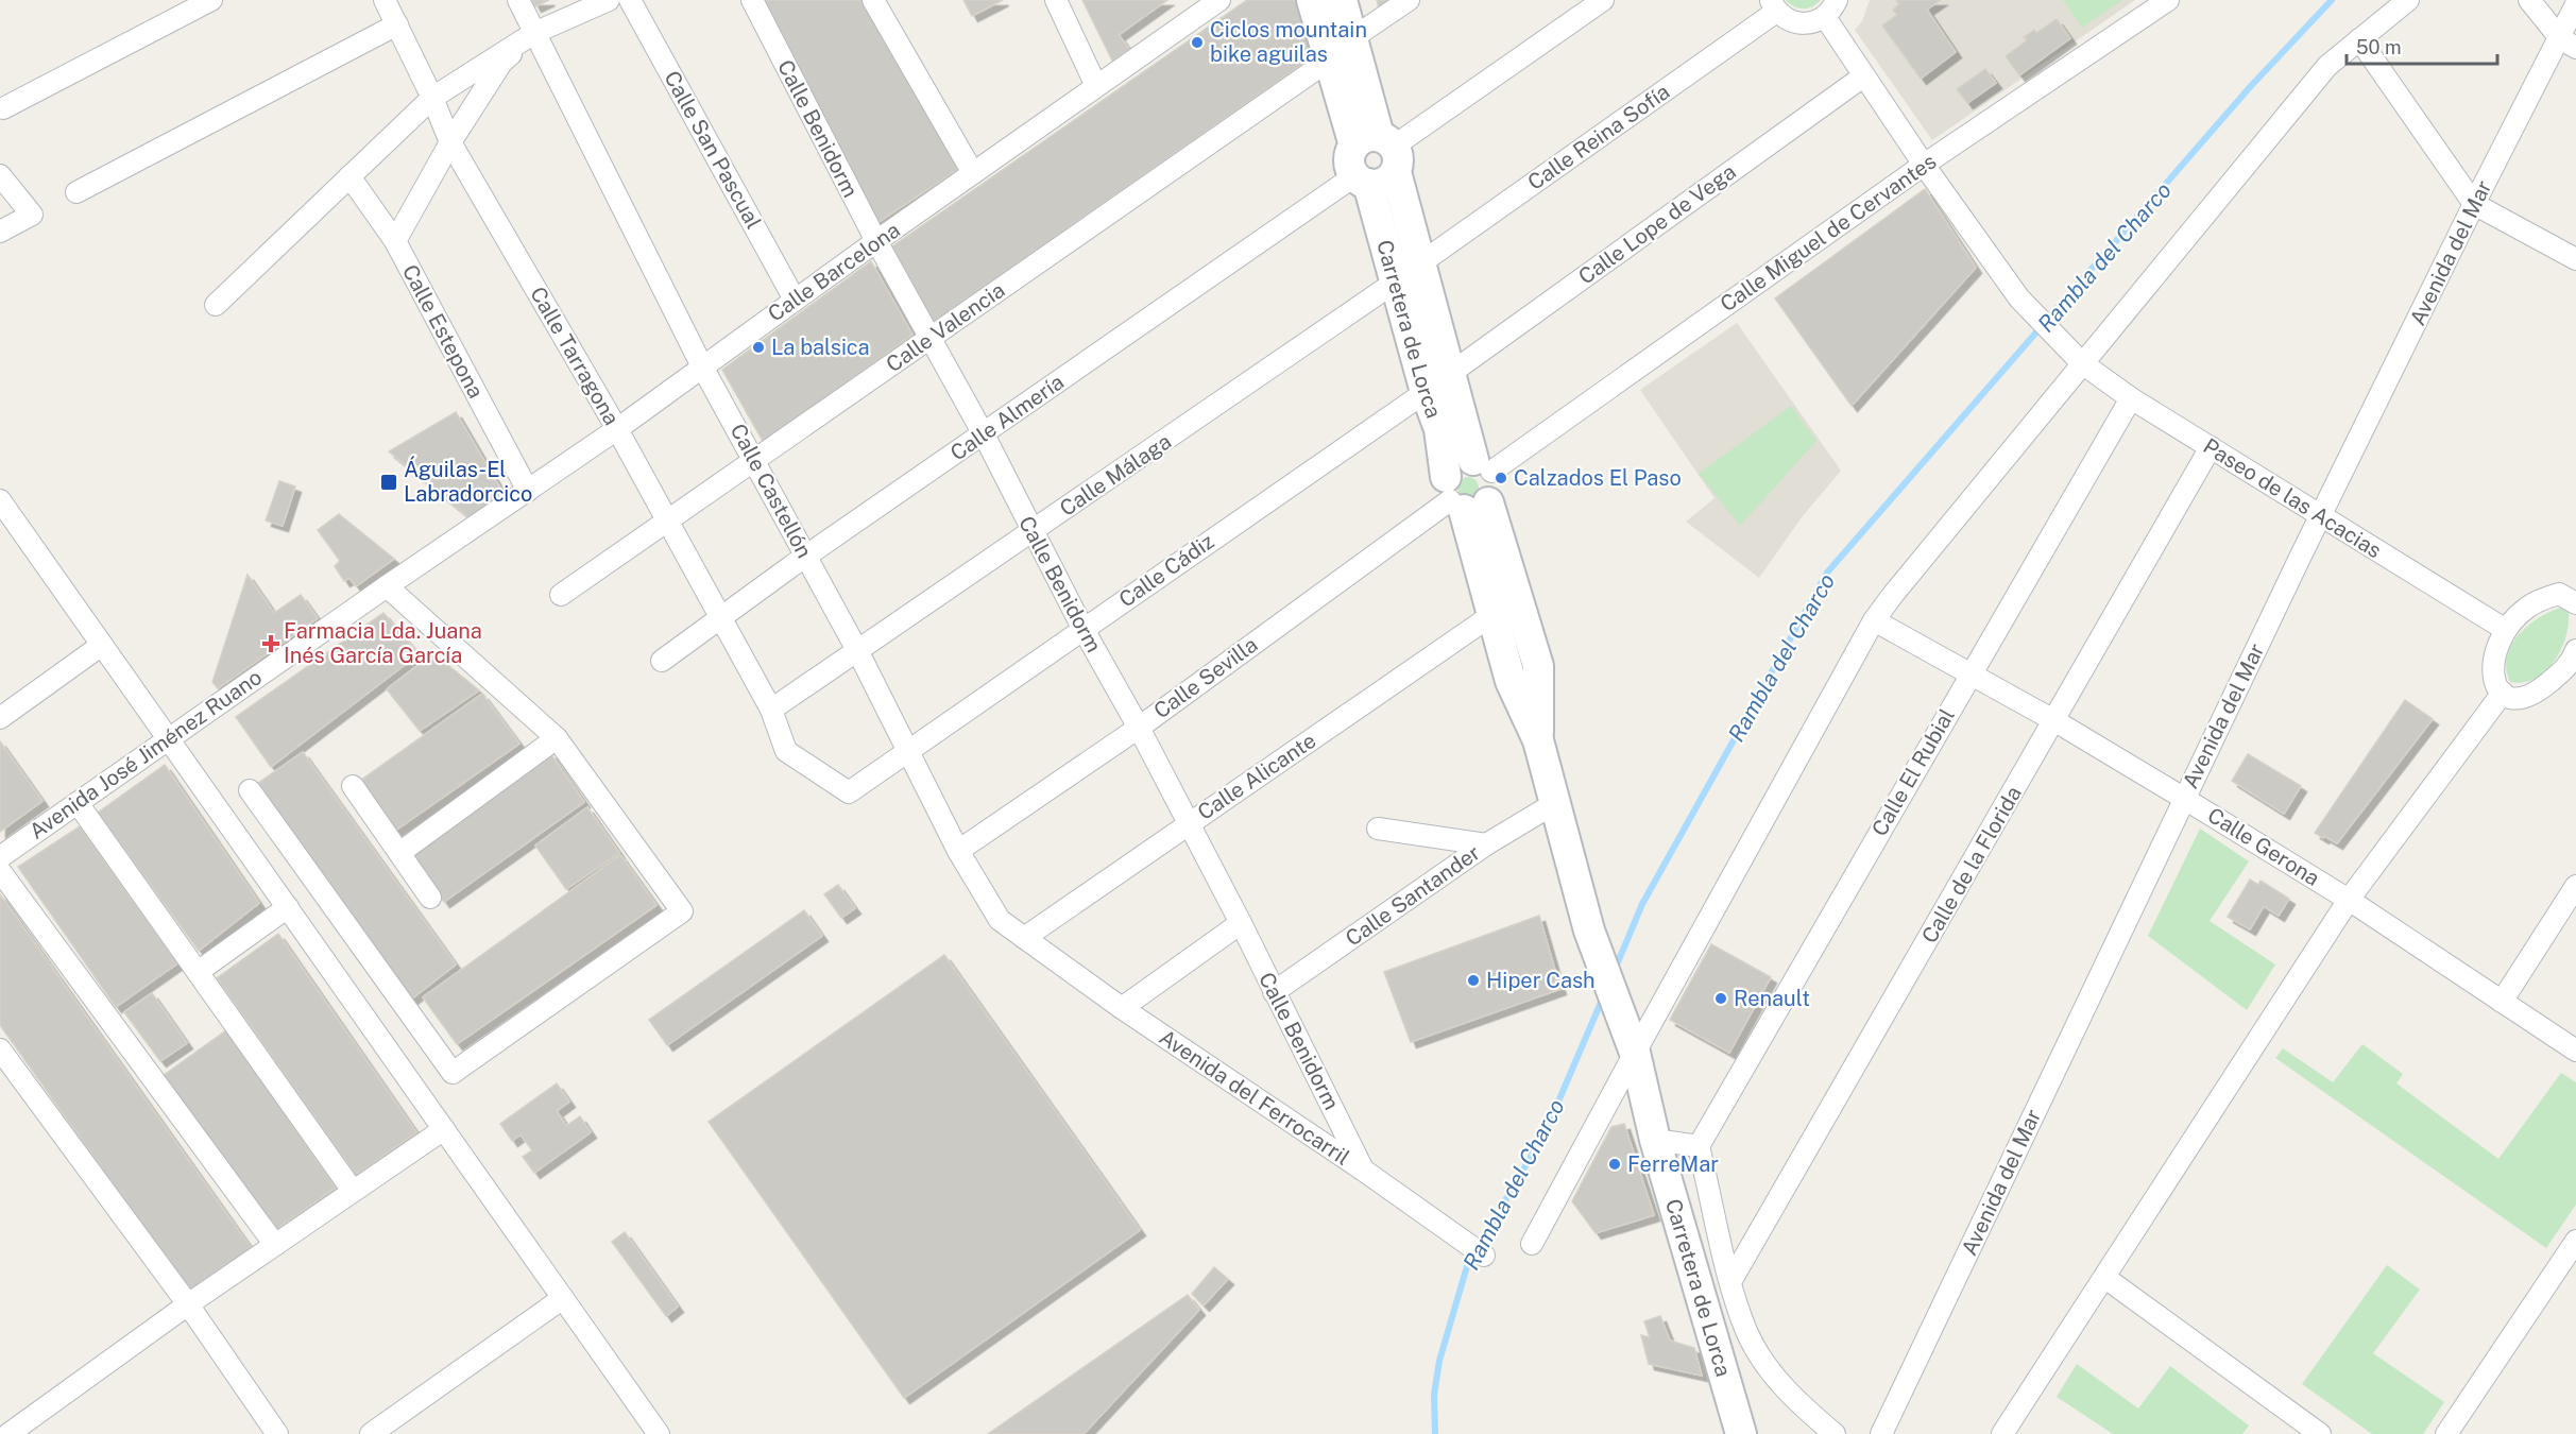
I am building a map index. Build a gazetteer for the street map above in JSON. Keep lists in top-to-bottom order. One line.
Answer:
{"streets":{"main road":["Carretera de Lorca"],"street":["Calle Benidorm","Calle Reina Sofía","Calle San Pascual","Calle Lope de Vega","Calle Miguel de Cervantes","Avenida del Mar","Calle Barcelona","Calle Valencia","Calle Estepona","Calle Tarragona","Calle Almería","Calle Málaga","Calle Castellón","Paseo de las Acacias","Calle Cádiz","Calle Sevilla","Avenida José Jiménez Ruano","Calle El Rubial","Calle Alicante","Calle Gerona","Calle de la Florida","Calle Santander","Avenida del Ferrocarril"]},"crossings":[["Calle Benidorm","Calle Barcelona"],["Calle Benidorm","Calle Valencia"],["Calle Benidorm","Calle Almería"],["Calle Benidorm","Calle Málaga"],["Calle Benidorm","Calle Cádiz"],["Calle Benidorm","Calle Sevilla"],["Calle Benidorm","Calle Alicante"],["Calle Benidorm","Calle Santander"],["Calle Benidorm","Avenida del Ferrocarril"],["Calle Reina Sofía","Carretera de Lorca"],["Calle San Pascual","Calle Barcelona"],["Calle Lope de Vega","Carretera de Lorca"],["Calle Lope de Vega","Paseo de las Acacias"],["Calle Miguel de Cervantes","Carretera de Lorca"],["Calle Miguel de Cervantes","Paseo de las Acacias"],["Avenida del Mar","Paseo de las Acacias"],["Avenida del Mar","Calle Gerona"],["Calle Barcelona","Calle Estepona"],["Calle Barcelona","Calle Tarragona"],["Calle Barcelona","Calle Castellón"],["Calle Barcelona","Avenida José Jiménez Ruano"],["Calle Valencia","Carretera de Lorca"],["Calle Valencia","Calle Tarragona"],["Calle Valencia","Calle Castellón"],["Carretera de Lorca","Calle Almería"],["Carretera de Lorca","Calle Málaga"],["Carretera de Lorca","Calle Cádiz"],["Carretera de Lorca","Calle Sevilla"],["Carretera de Lorca","Calle Alicante"],["Carretera de Lorca","Calle Santander"],["Calle Tarragona","Calle Almería"],["Calle Tarragona","Calle Málaga"],["Calle Tarragona","Calle Castellón"],["Calle Tarragona","Calle Cádiz"],["Calle Almería","Calle Castellón"],["Calle Málaga","Calle Castellón"],["Calle Castellón","Calle Cádiz"],["Calle Castellón","Calle Sevilla"],["Calle Castellón","Calle Alicante"],["Calle Castellón","Avenida del Ferrocarril"],["Paseo de las Acacias","Calle El Rubial"],["Paseo de las Acacias","Calle de la Florida"],["Calle El Rubial","Calle Gerona"],["Calle Alicante","Avenida del Ferrocarril"],["Calle Gerona","Calle de la Florida"]],"water":["Rambla del Charco"],"places":{"other":["Ciclos mountain bike aguilas","La balsica","Calzados El Paso","Hiper Cash","Renault","FerreMar"],"transit":["Águilas-El Labradorcico"],"health":["Farmacia Lda. Juana Inés García García"]},"scale_bar":"50 m"}
